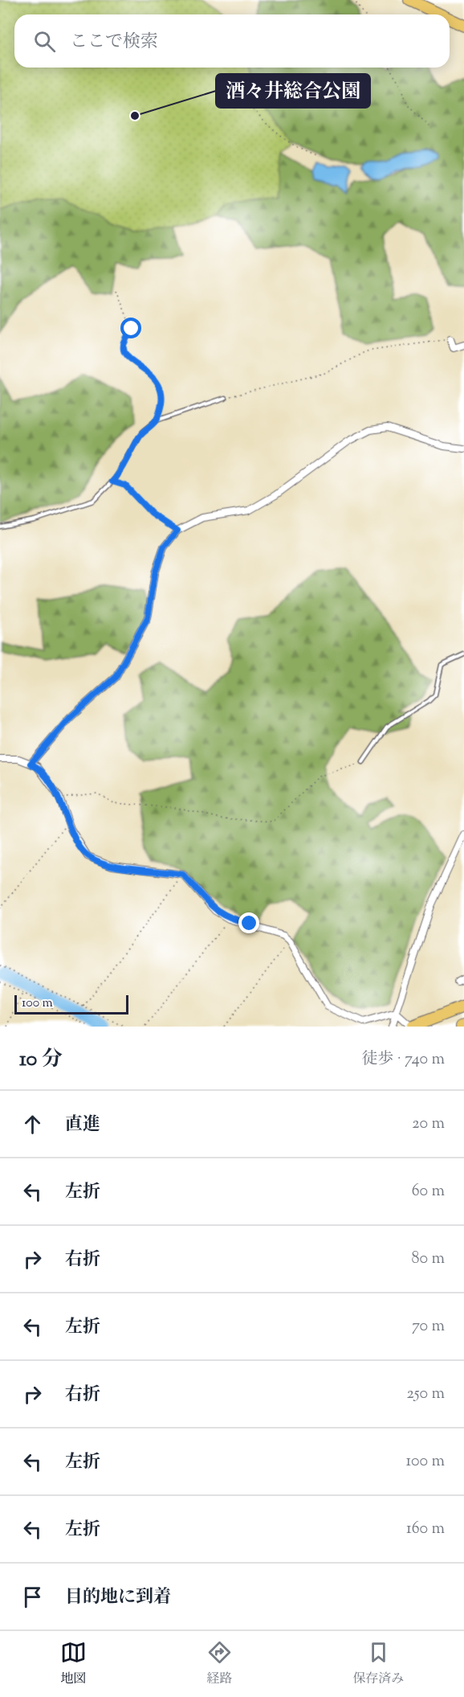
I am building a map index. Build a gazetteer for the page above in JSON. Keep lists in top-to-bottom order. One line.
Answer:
{"places":["酒々井総合公園"],"scale_bar":"100 m","page":{"search":"ここで検索","scale":"100 m","heading":["10 分","徒歩 · 740 m"],"list":[["直進","20 m"],["左折","60 m"],["右折","80 m"],["左折","70 m"],["右折","250 m"],["左折","100 m"],["左折","160 m"],"目的地に到着"],"nav":["地図","経路","保存済み"]}}
